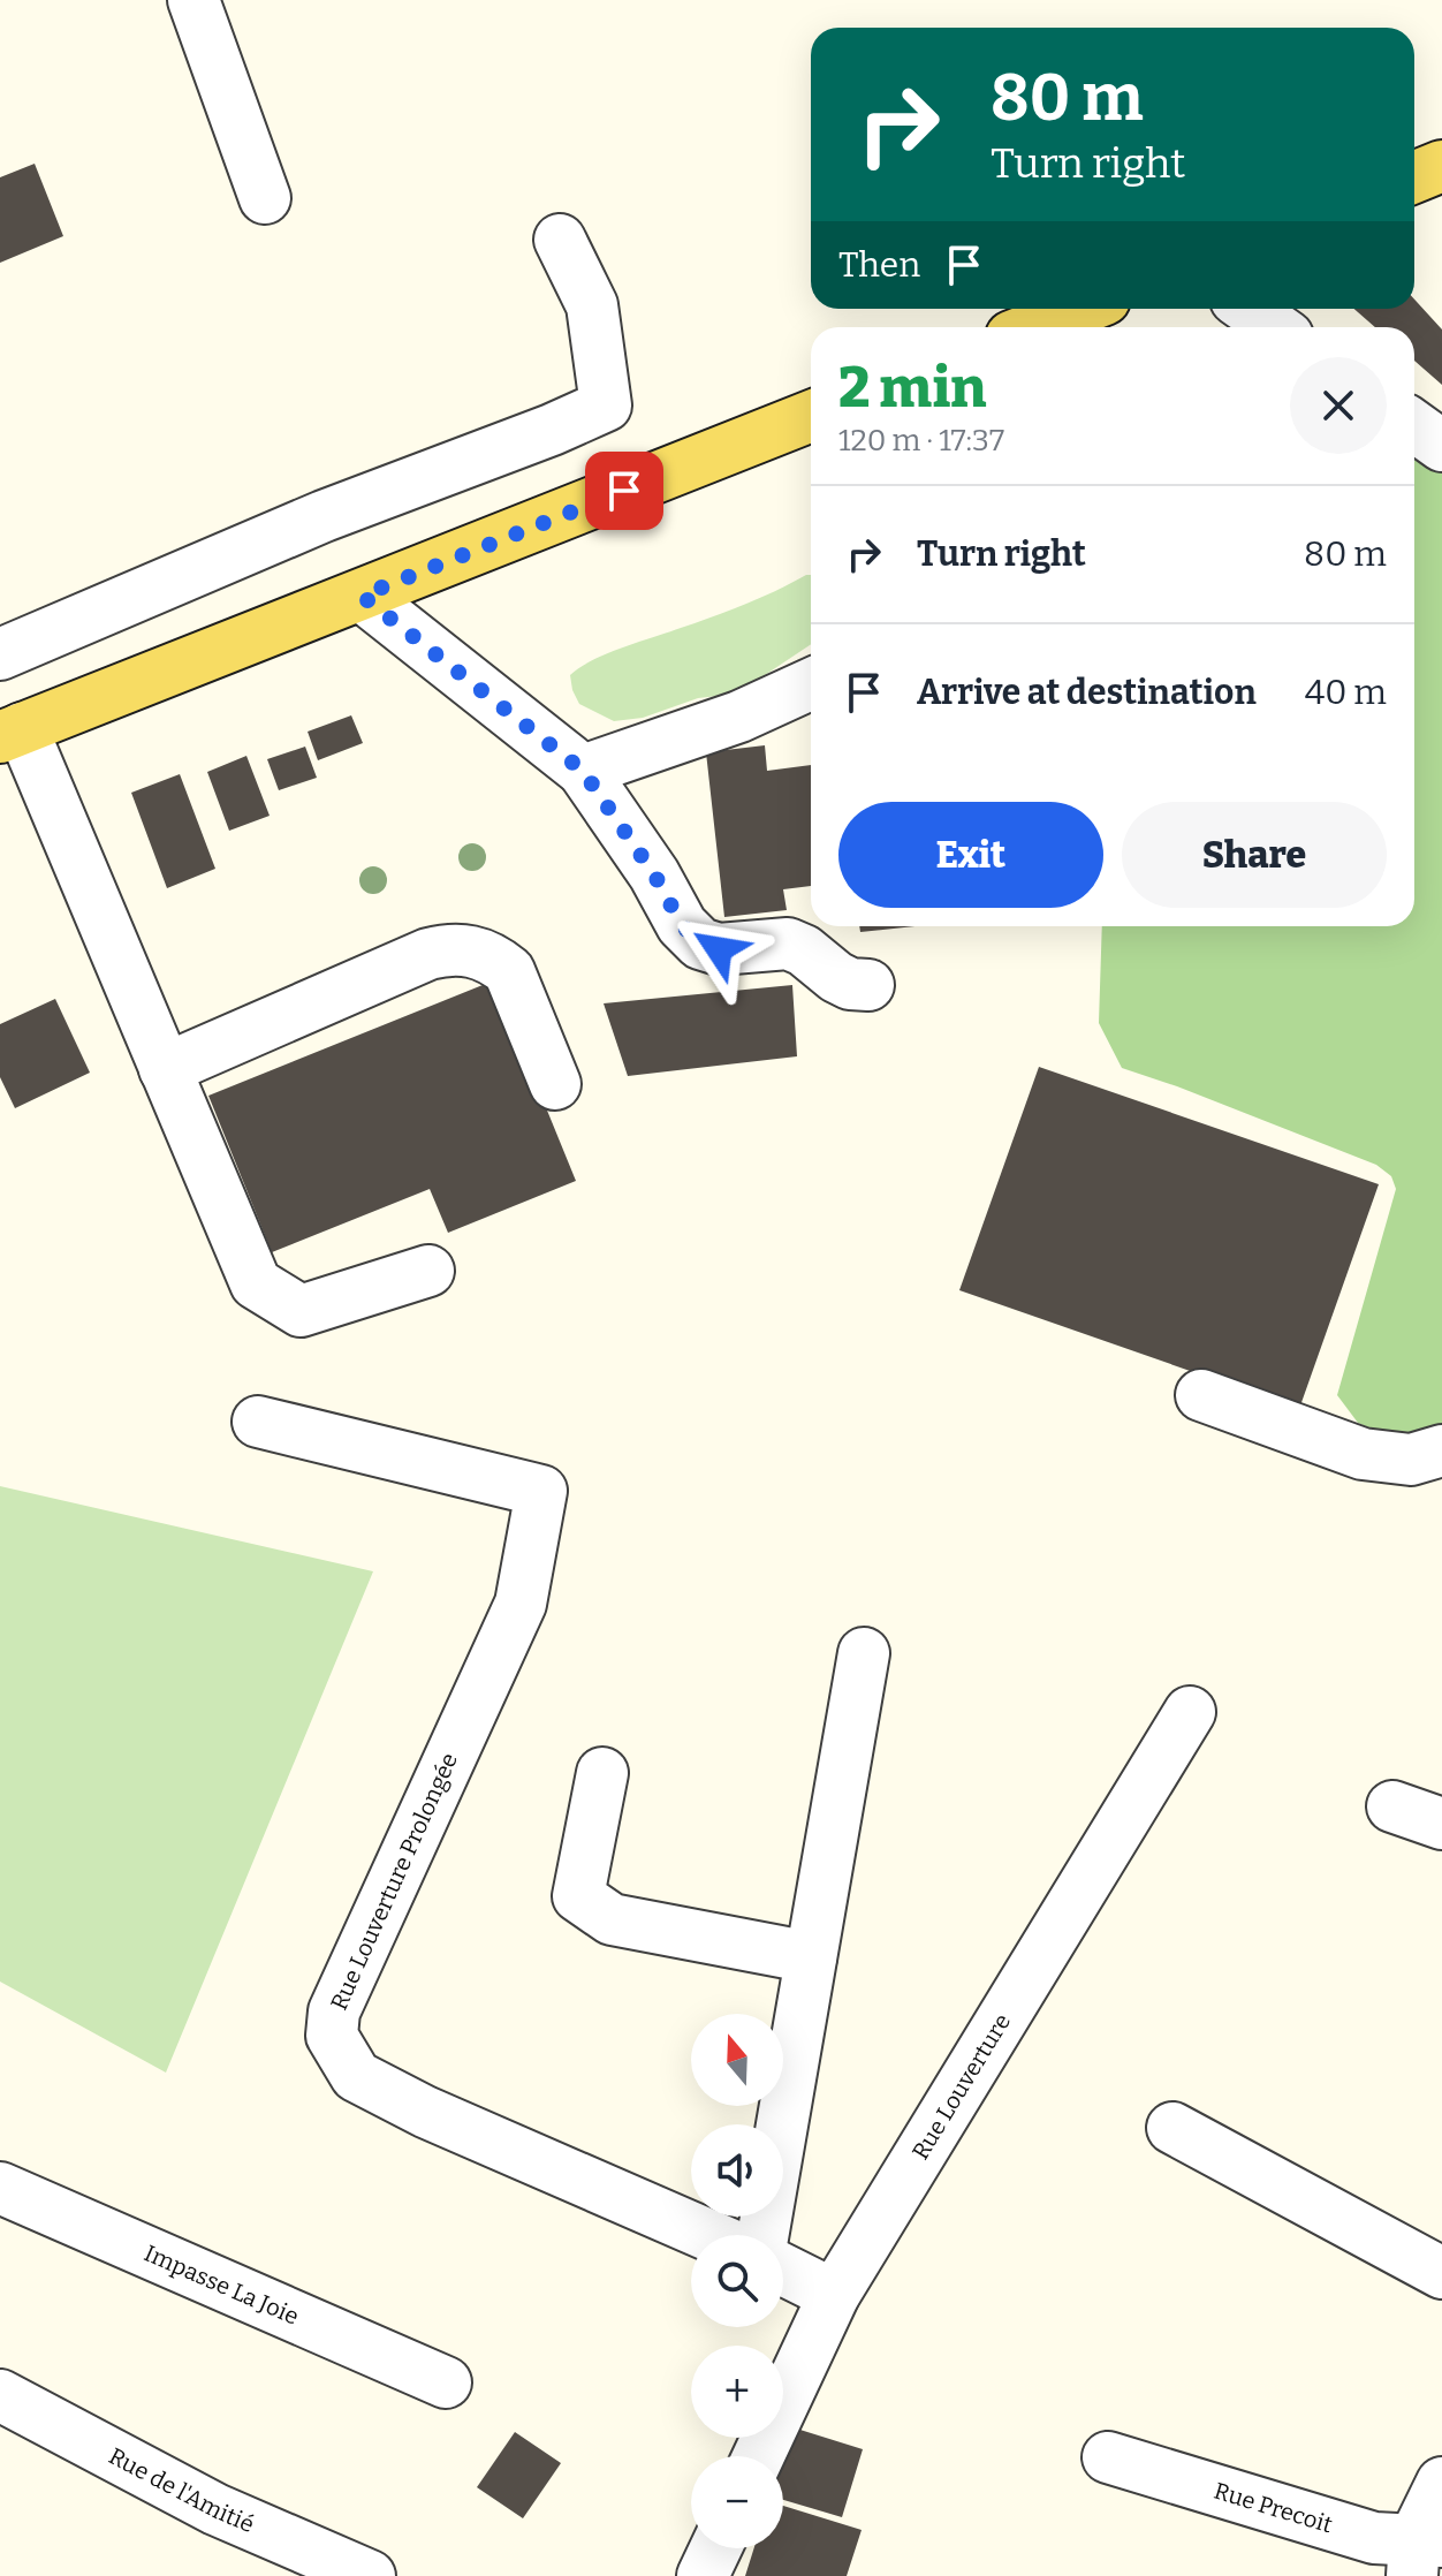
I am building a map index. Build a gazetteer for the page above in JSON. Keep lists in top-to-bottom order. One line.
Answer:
{"streets":{"street":["Rue Louverture Prolongée","Rue Louverture","Impasse La Joie","Rue de l'Amitié","Rue Precoit"]},"north":"top","page":{"turn":["80 m","Turn right"],"then":"Then","heading":["2 min","120 m · 17:37"],"list":[{"name":"Turn right","value":"80 m"},{"name":"Arrive at destination","value":"40 m"}],"buttons":["Exit","Share"],"map_buttons":["+","−"]}}
